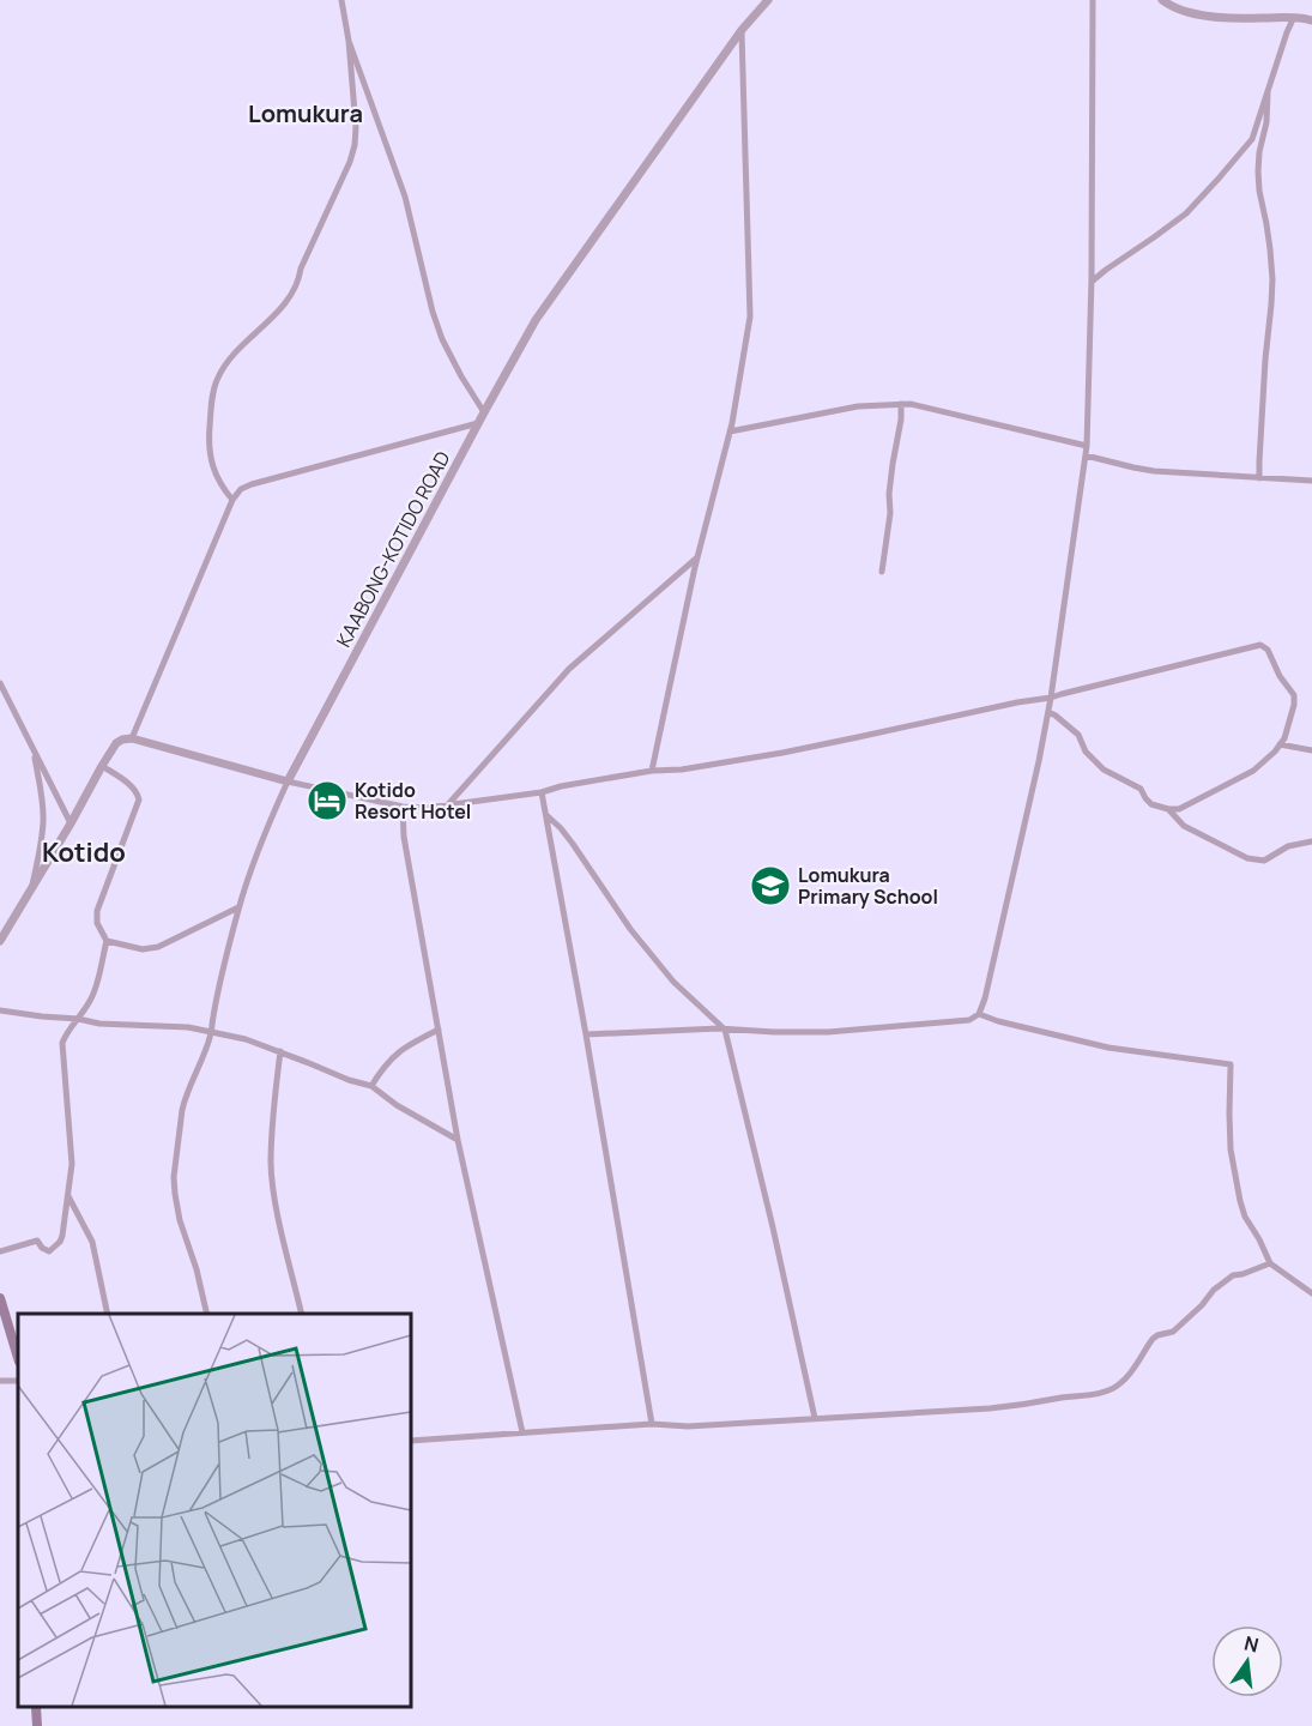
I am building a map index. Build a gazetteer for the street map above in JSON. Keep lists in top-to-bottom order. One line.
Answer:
{"streets":{"street":["KAABONG-KOTIDO ROAD"]},"districts":["Lomukura","Kotido"],"places":{"hotel":["Kotido Resort Hotel"],"school or university":["Lomukura Primary School"]},"north":"top"}
